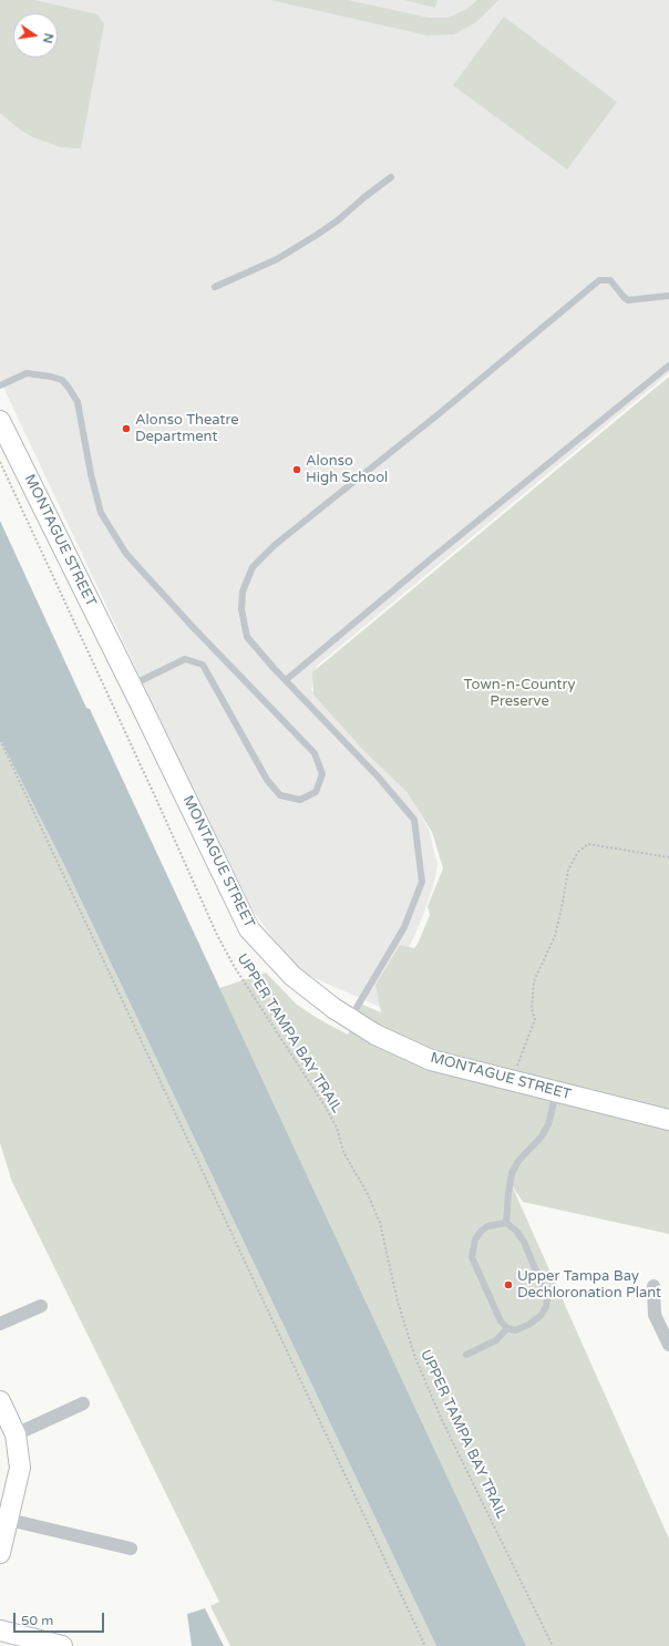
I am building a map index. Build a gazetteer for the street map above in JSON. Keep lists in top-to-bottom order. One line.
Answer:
{"streets":{"street":["MONTAGUE STREET"],"path":["UPPER TAMPA BAY TRAIL"]},"parks":["Town-n-Country Preserve"],"places":["Alonso Theatre Department","Alonso High School","Upper Tampa Bay Dechloronation Plant"],"scale_bar":"50 m","north":"right"}
